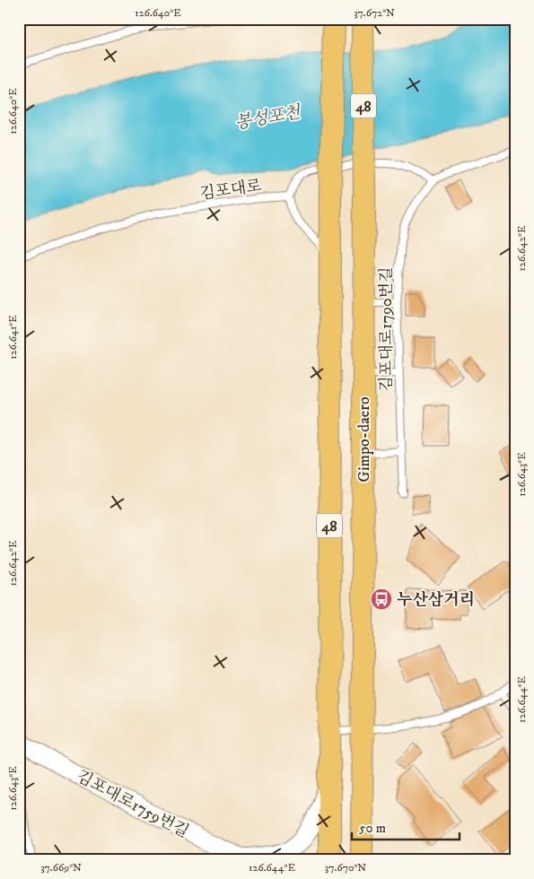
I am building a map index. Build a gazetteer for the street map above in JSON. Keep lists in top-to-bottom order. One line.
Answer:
{"streets":{"main road":["48","Gimpo-daero"],"street":["김포대로1759번길"],"lane":["김포대로","김포대로1790번길"]},"water":["봉성포천"],"places":{"bus stop":["누산삼거리"]},"scale_bar":"50 m","coordinates":["126.640°E","37.672°N","126.642°E","126.641°E","126.643°E","126.644°E","37.669°N","37.670°N"]}
